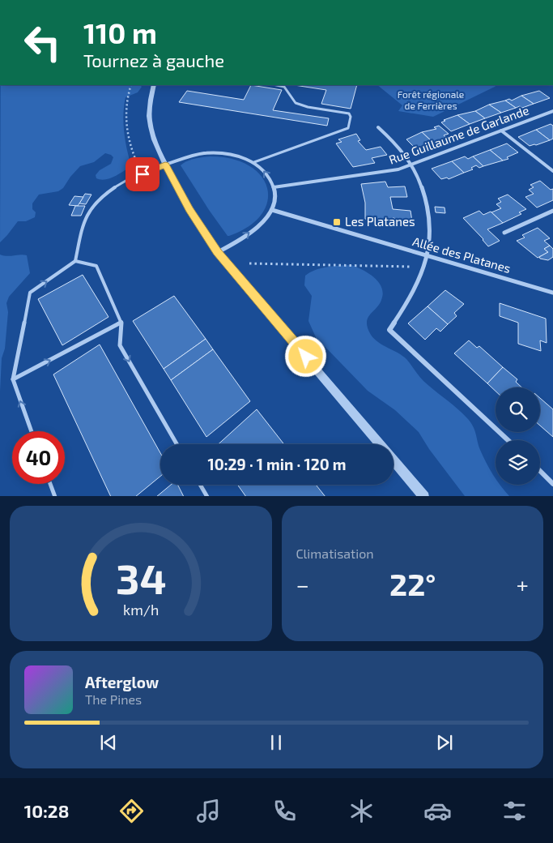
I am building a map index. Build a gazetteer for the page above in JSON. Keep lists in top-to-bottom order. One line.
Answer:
{"streets":{"street":["Rue Guillaume de Garlande","Allée des Platanes"]},"parks":["Forêt régionale de Ferrières"],"places":{"transit":["Les Platanes"]},"page":{"turn":["110 m","Tournez à gauche"],"limit":"40","trip":"10:29 · 1 min · 120 m","tile":"Climatisation","heat":["−","22°","+"],"song":["Afterglow","The Pines"],"tabs":"10:28","gauge":["34","km/h"]}}
